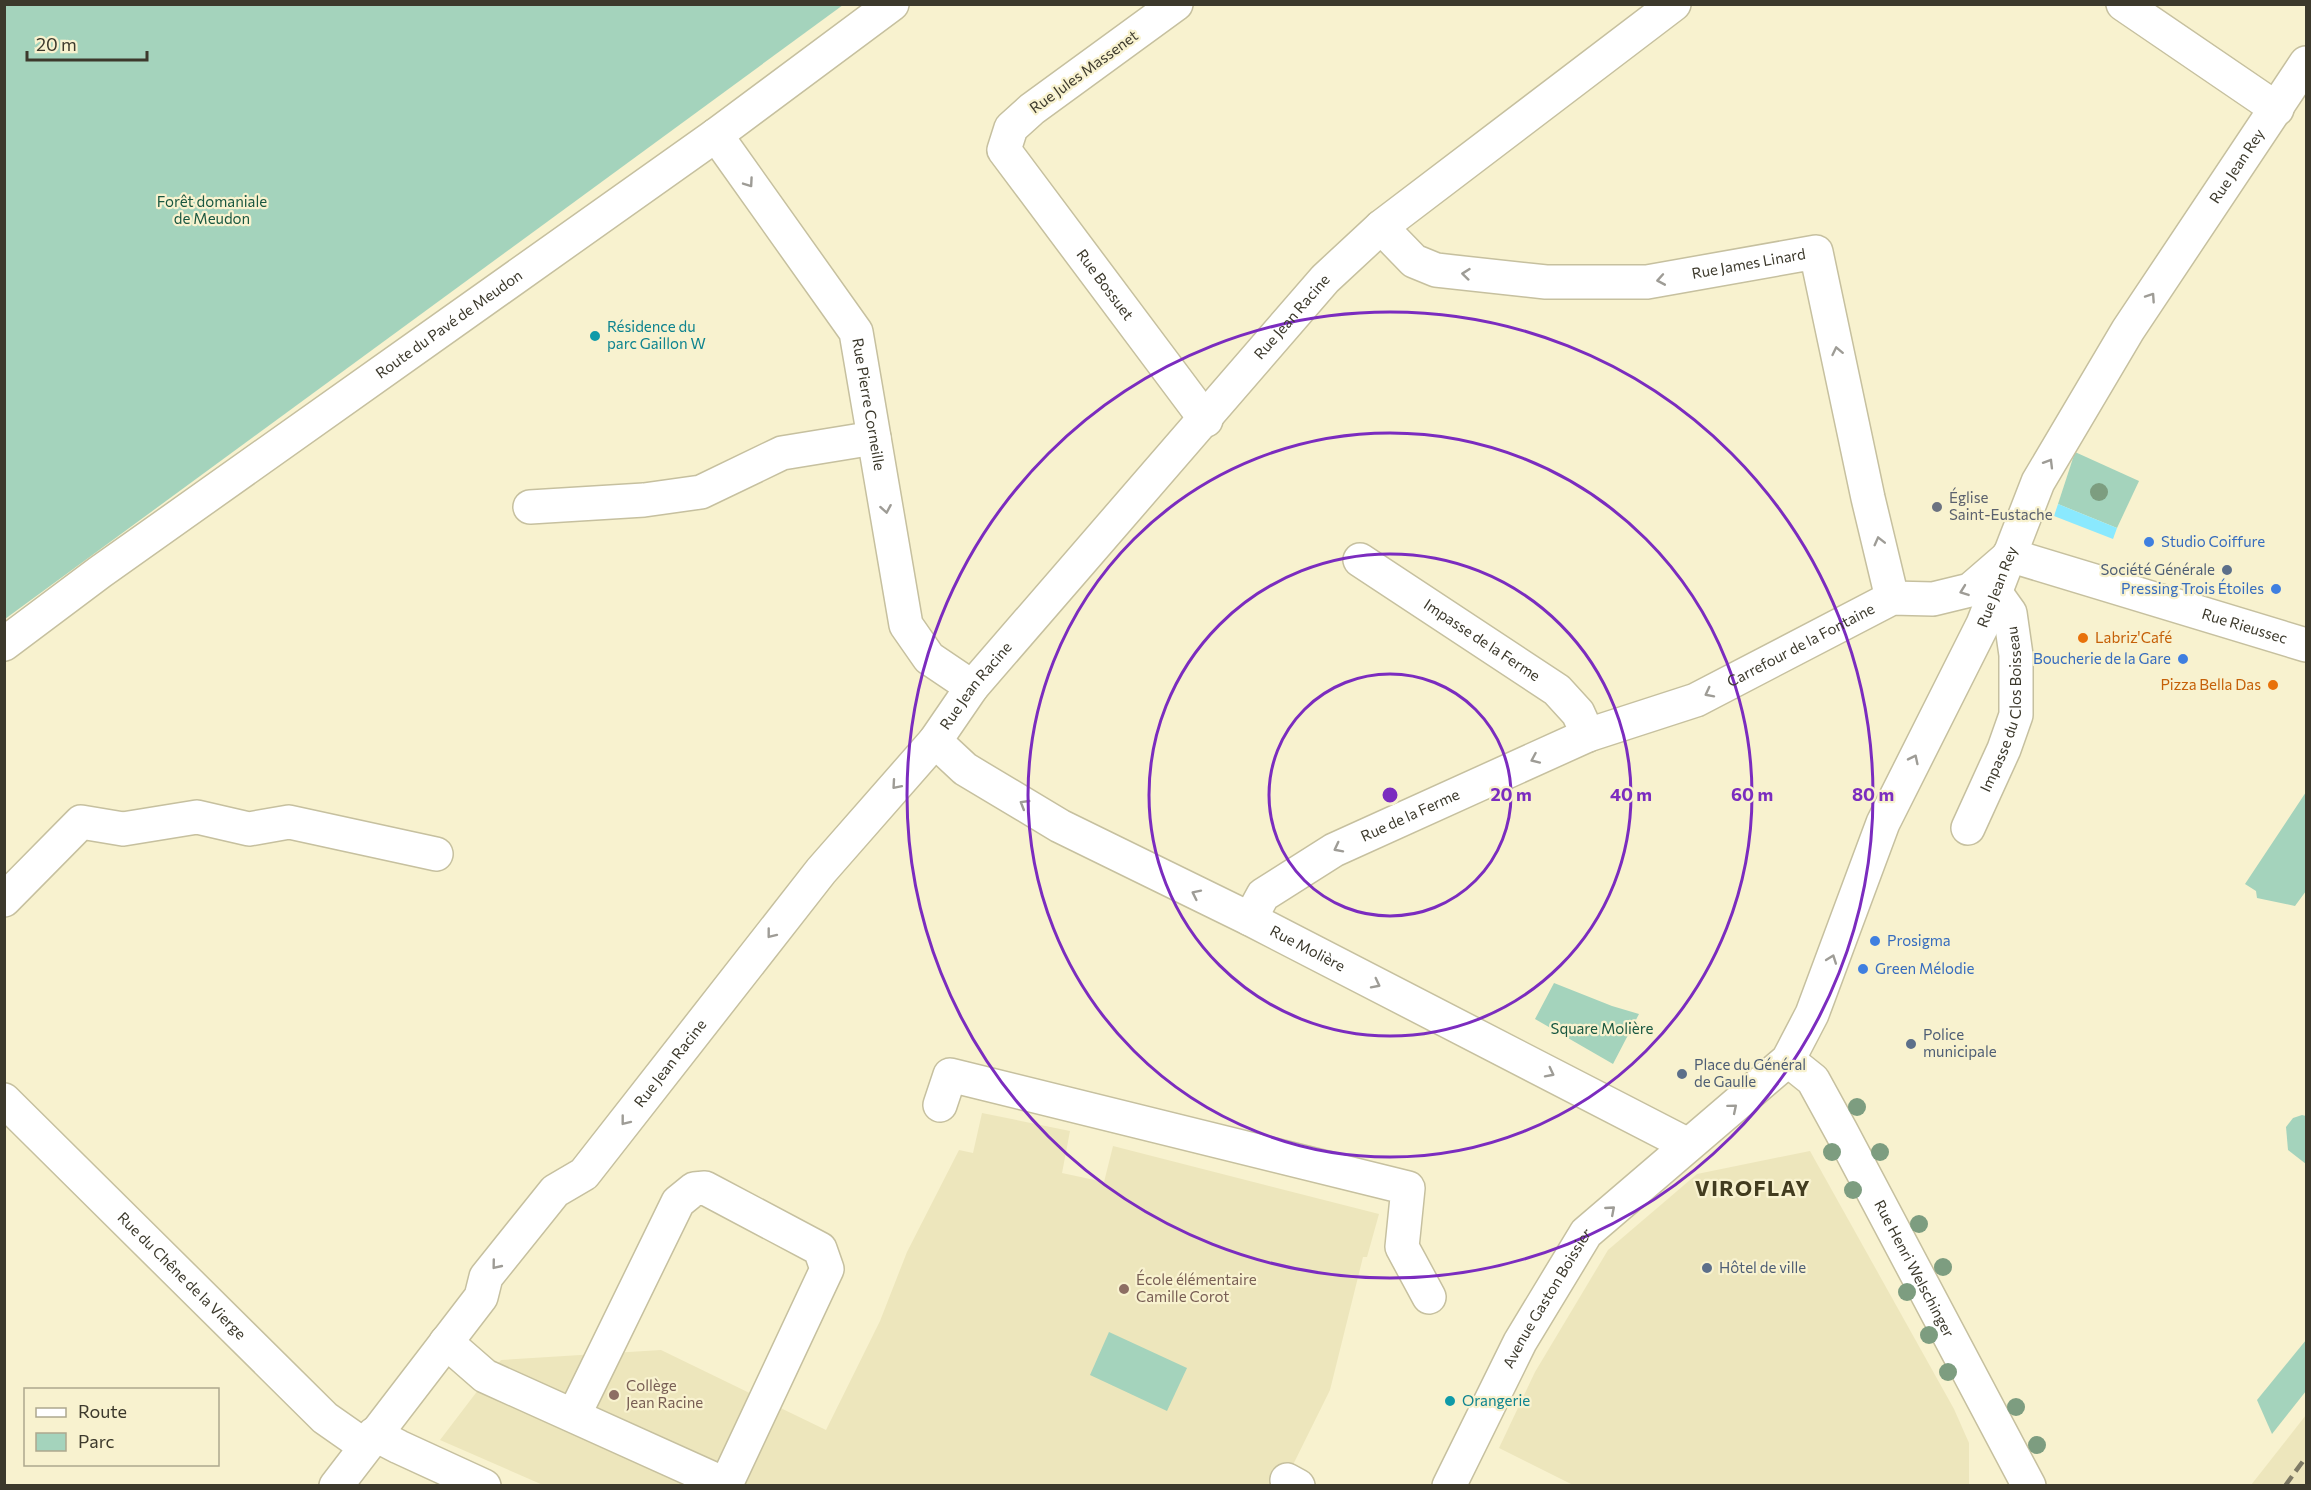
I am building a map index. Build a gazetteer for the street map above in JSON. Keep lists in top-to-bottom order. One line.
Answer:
{"streets":{"street":["Rue Jules Massenet","Rue Jean Rey","Rue James Linard","Rue Bossuet","Rue Jean Racine","Route du Pavé de Meudon","Rue Pierre Corneille","Rue Rieussec","Impasse de la Ferme","Carrefour de la Fontaine","Impasse du Clos Boisseau","Rue de la Ferme","Rue Molière","Rue Henri Welschinger","Rue du Chêne de la Vierge","Avenue Gaston Boissier"]},"crossings":[["Rue Jules Massenet","Rue Bossuet"],["Rue Jean Rey","Rue Rieussec"],["Rue Jean Rey","Carrefour de la Fontaine"],["Rue Jean Rey","Impasse du Clos Boisseau"],["Rue Jean Rey","Rue Henri Welschinger"],["Rue James Linard","Rue Jean Racine"],["Rue James Linard","Carrefour de la Fontaine"],["Rue Bossuet","Rue Jean Racine"],["Rue Jean Racine","Rue Pierre Corneille"],["Rue Jean Racine","Rue Molière"],["Rue Jean Racine","Rue du Chêne de la Vierge"],["Route du Pavé de Meudon","Rue Pierre Corneille"],["Rue Rieussec","Carrefour de la Fontaine"],["Impasse de la Ferme","Carrefour de la Fontaine"],["Impasse de la Ferme","Rue de la Ferme"],["Carrefour de la Fontaine","Rue de la Ferme"],["Rue de la Ferme","Rue Molière"],["Rue Molière","Avenue Gaston Boissier"]],"one_way":["Rue Jean Rey","Rue Jean Racine","Rue Pierre Corneille","Carrefour de la Fontaine","Rue de la Ferme","Avenue Gaston Boissier"],"districts":["VIROFLAY"],"parks":["Forêt domaniale de Meudon","Square Molière"],"places":["Résidence du parc Gaillon W","Église Saint-Eustache","Studio Coiffure","Société Générale","Pressing Trois Étoiles","Labriz'Café","Boucherie de la Gare","Pizza Bella Das","Prosigma","Green Mélodie","Police municipale","Place du Général de Gaulle","Hôtel de ville","École élémentaire Camille Corot","Collège Jean Racine","Orangerie"],"legend":["Route","Parc"],"scale_bar":"20 m","rings":["20 m","40 m","60 m","80 m"]}
